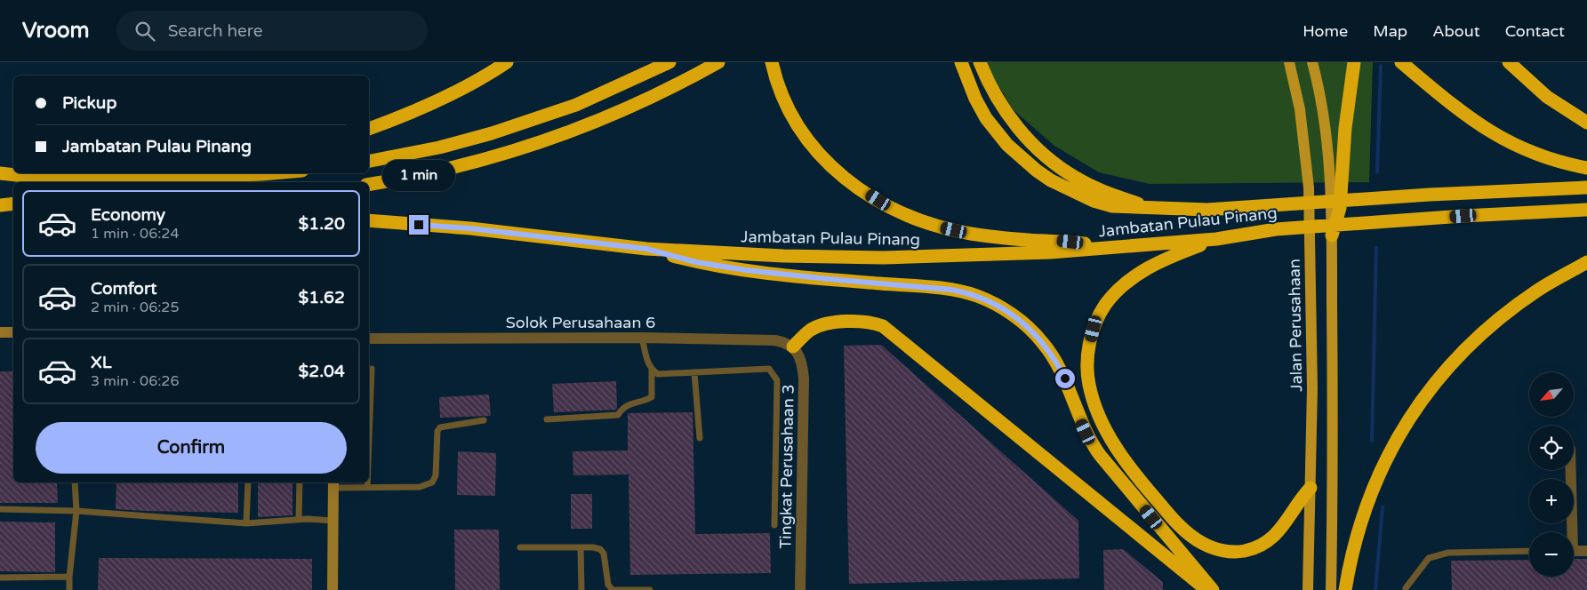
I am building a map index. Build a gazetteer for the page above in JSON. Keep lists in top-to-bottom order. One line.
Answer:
{"streets":{"highway":["Jambatan Pulau Pinang"],"main road":["Jalan Perusahaan"],"street":["Solok Perusahaan 6","Tingkat Perusahaan 3"]},"crossings":[["Solok Perusahaan 6","Tingkat Perusahaan 3"]],"north":"bottom left","page":{"header":"Vroom","search":"Search here","nav":["Home","Map","About","Contact"],"banner":["Pickup","Jambatan Pulau Pinang"],"bubble":"1 min","list":[{"name":"Economy","note":"1 min · 06:24","value":"$1.20"},{"name":"Comfort","note":"2 min · 06:25","value":"$1.62"},{"name":"XL","note":"3 min · 06:26","value":"$2.04"}],"map_buttons":["+","−"],"buttons":"Confirm"}}
